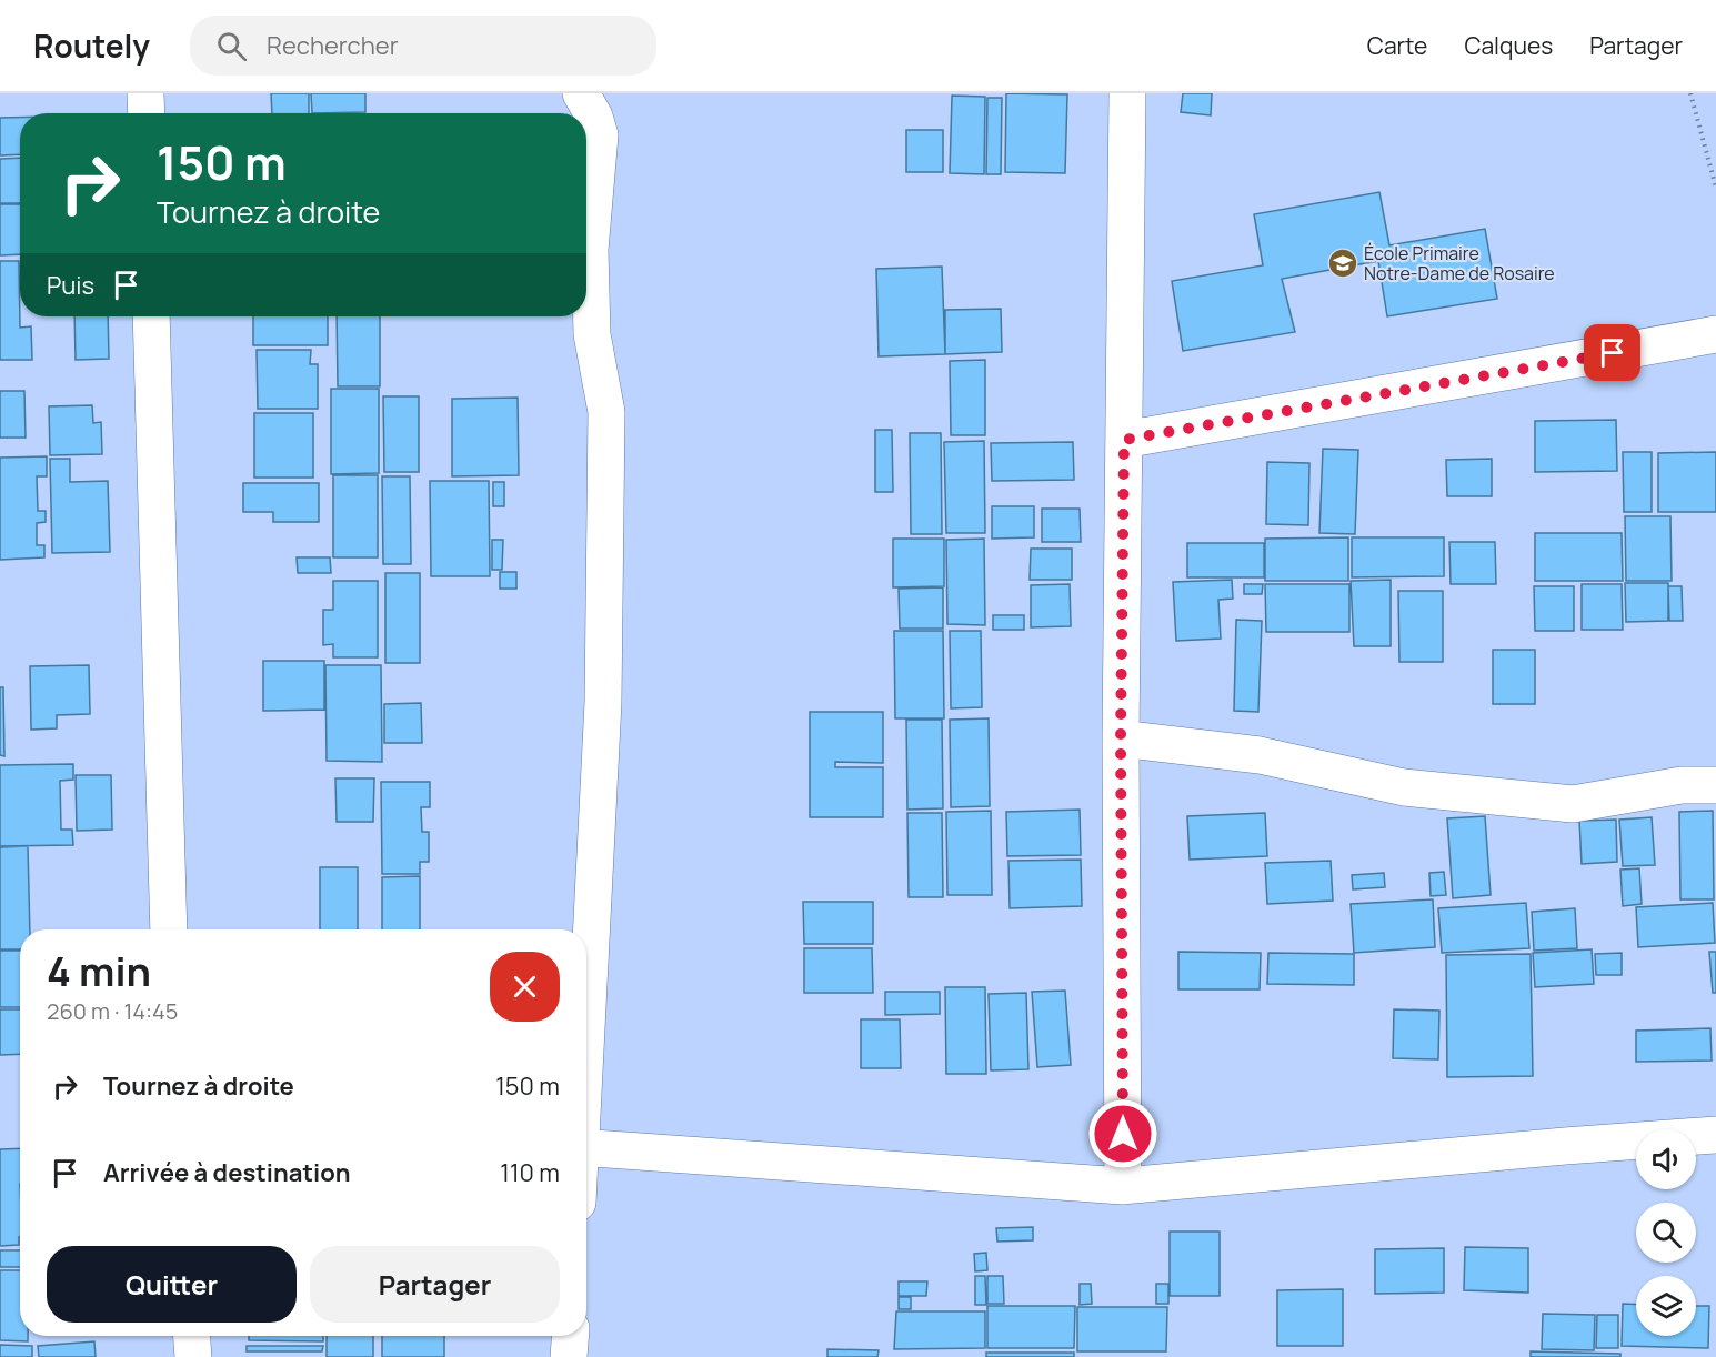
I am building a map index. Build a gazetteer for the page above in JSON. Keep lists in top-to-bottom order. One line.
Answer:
{"places":{"school or university":["École Primaire Notre-Dame de Rosaire"]},"page":{"header":"Routely","search":"Rechercher","nav":["Carte","Calques","Partager"],"turn":["150 m","Tournez à droite"],"then":"Puis","heading":["4 min","260 m · 14:45"],"list":[{"name":"Tournez à droite","value":"150 m"},{"name":"Arrivée à destination","value":"110 m"}],"buttons":["Quitter","Partager"]}}
